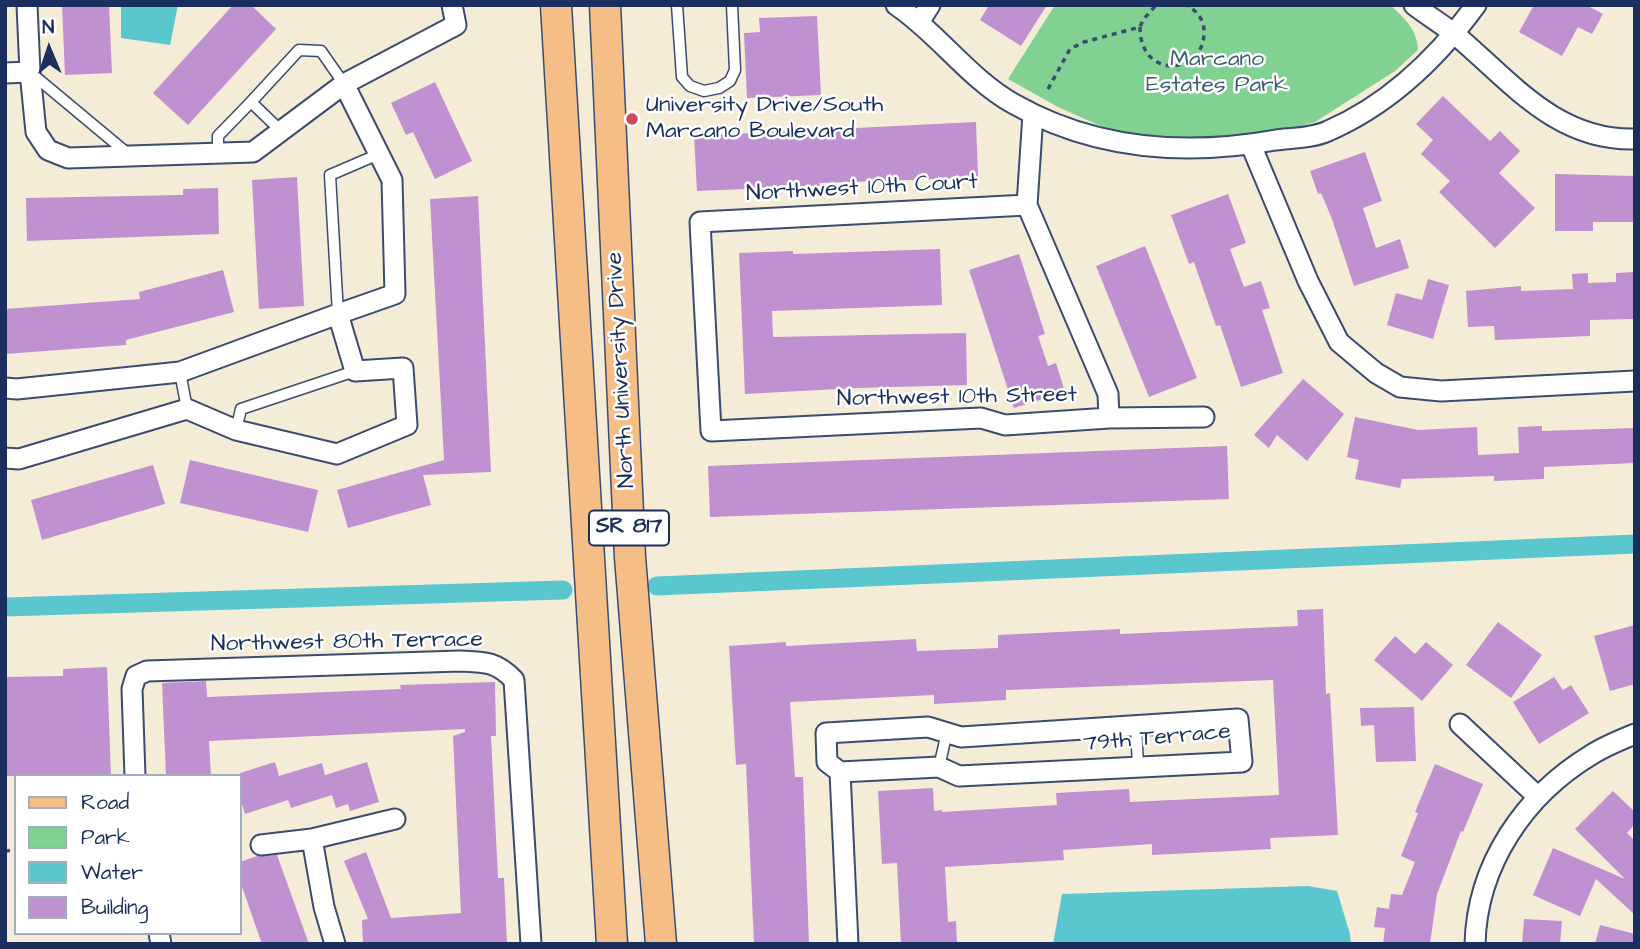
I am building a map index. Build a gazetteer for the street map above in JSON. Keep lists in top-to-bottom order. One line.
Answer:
{"streets":{"main road":["North University Drive","SR 817"],"street":["Northwest 10th Court","Northwest 10th Street","Northwest 80th Terrace","79th Terrace"]},"crossings":[["Northwest 10th Court","Northwest 10th Street"]],"parks":["Marcano Estates Park"],"places":["University Drive/South Marcano Boulevard"],"legend":["Road","Park","Water","Building"],"north":"top"}
